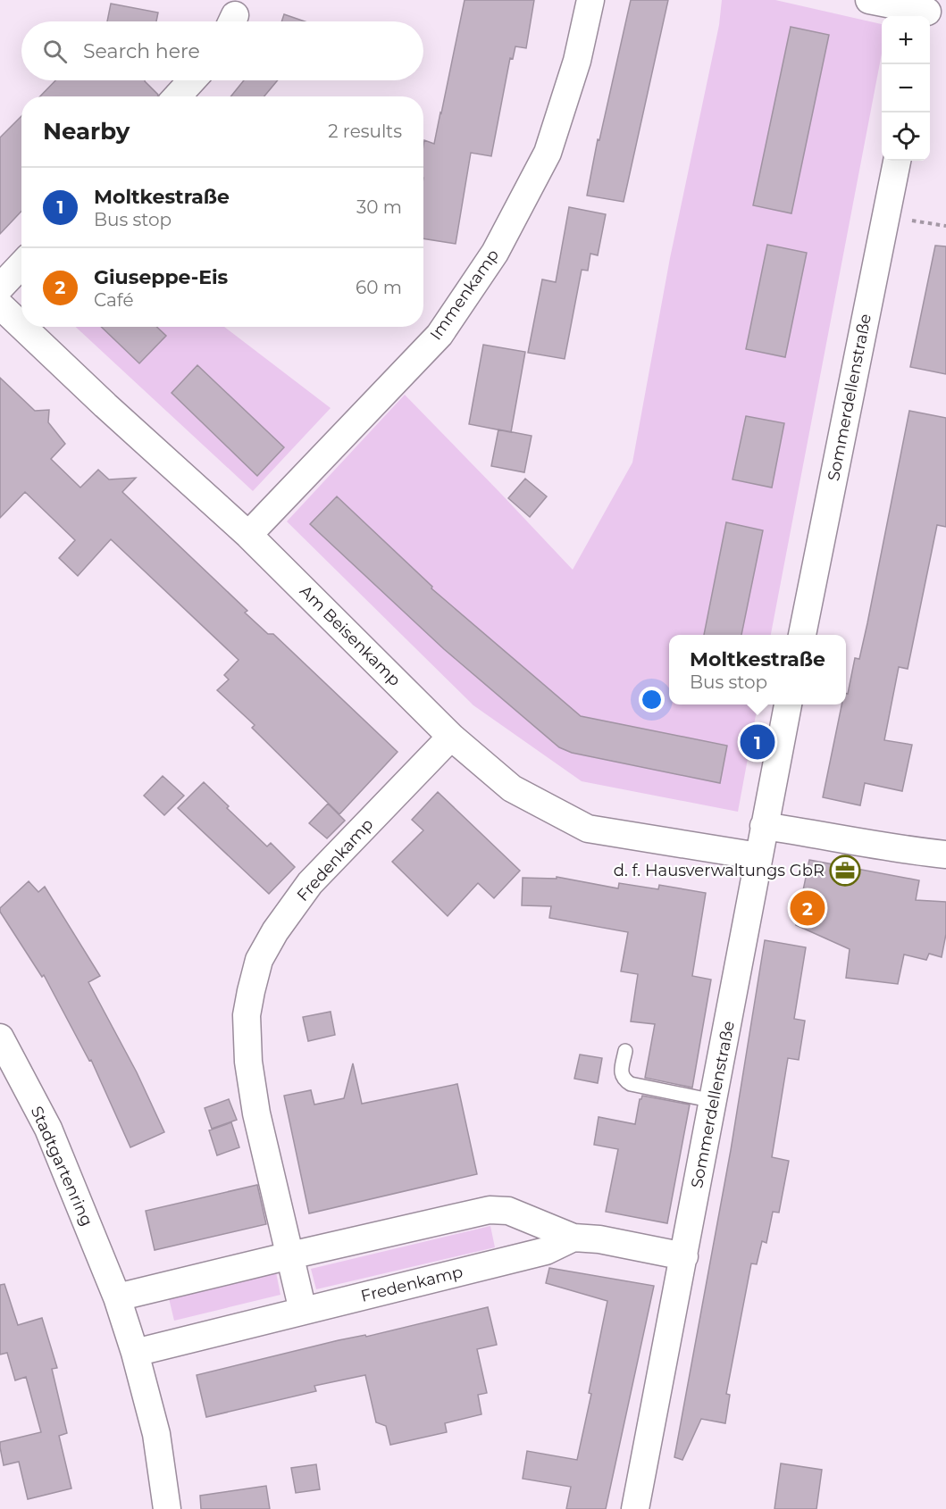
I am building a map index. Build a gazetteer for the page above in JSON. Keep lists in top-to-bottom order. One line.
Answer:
{"streets":{"street":["Immenkamp","Sommerdellenstraße","Am Beisenkamp","Fredenkamp","Stadtgartenring"]},"crossings":[["Immenkamp","Am Beisenkamp"],["Sommerdellenstraße","Am Beisenkamp"],["Sommerdellenstraße","Fredenkamp"],["Am Beisenkamp","Fredenkamp"]],"places":{"office":["d. f. Hausverwaltungs GbR"]},"page":{"map_buttons":["+","−"],"search":"Search here","heading":["Nearby","2 results"],"list":[{"mark":"1","name":"Moltkestraße","note":"Bus stop","value":"30 m"},{"mark":"2","name":"Giuseppe-Eis","note":"Café","value":"60 m"}],"popup":["Moltkestraße","Bus stop"],"pins":["1","2"]}}
